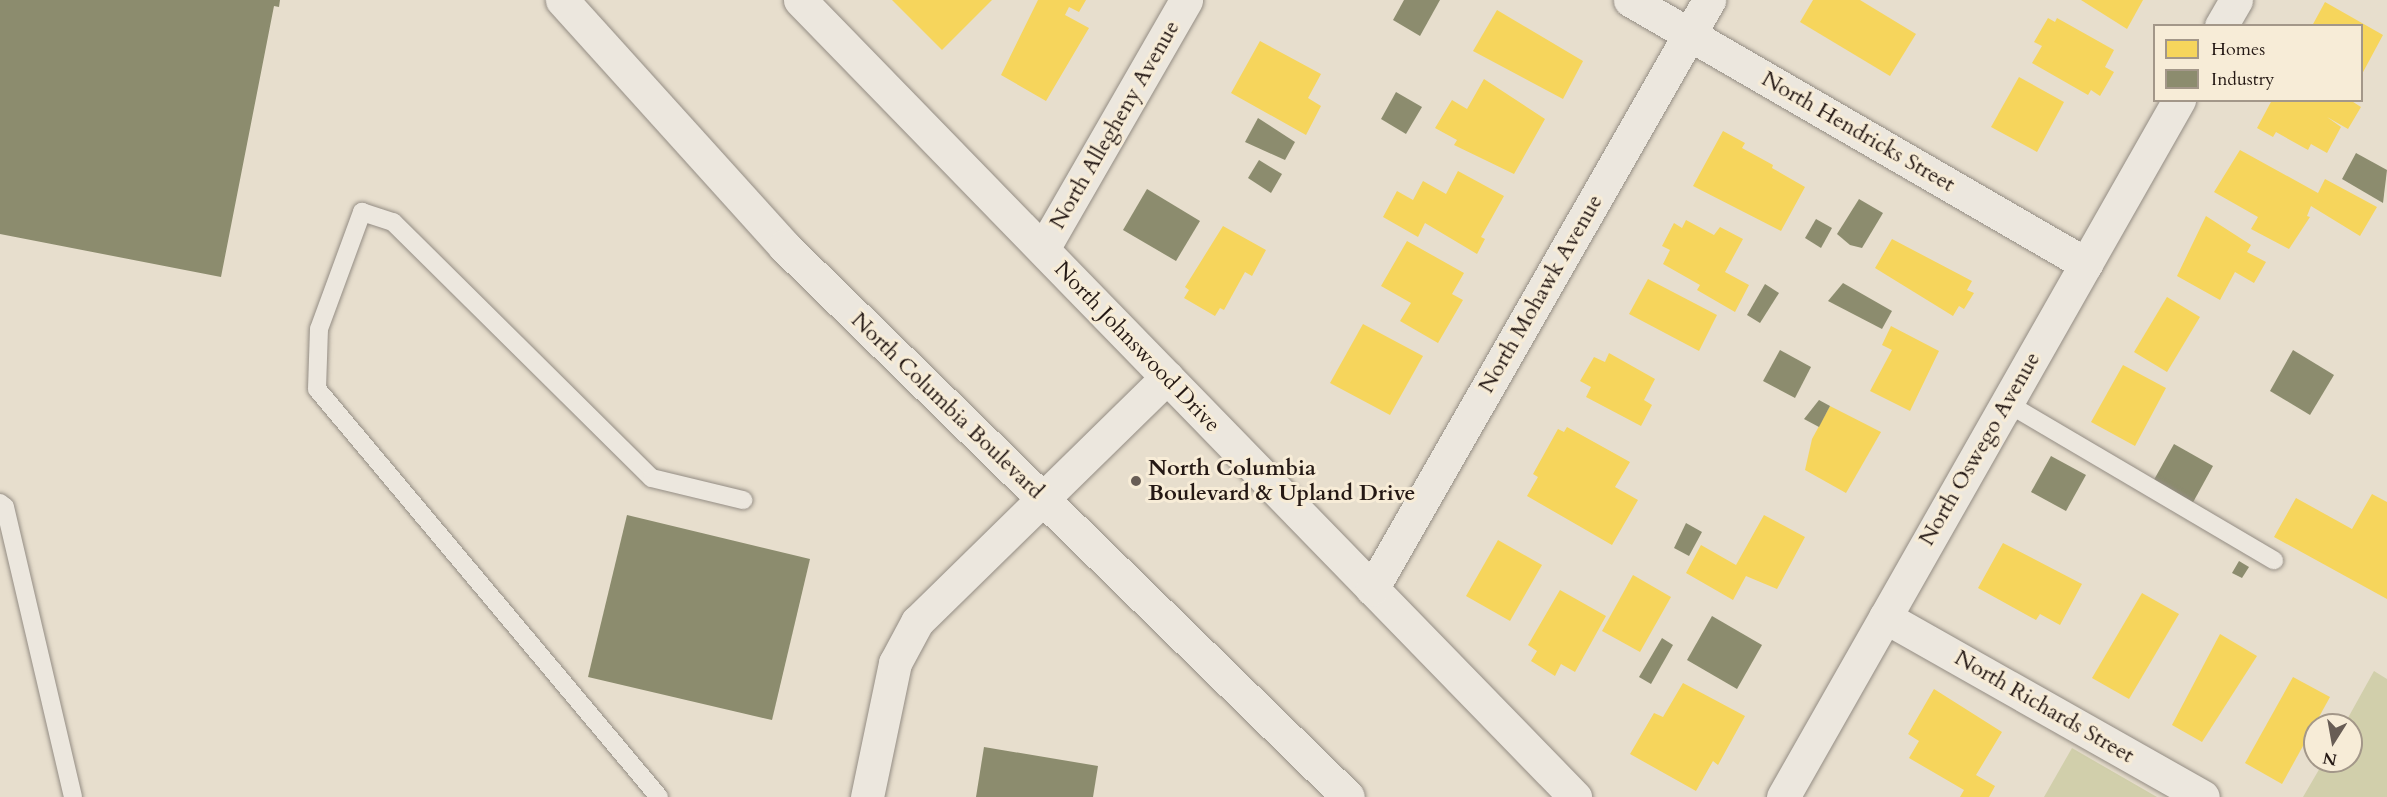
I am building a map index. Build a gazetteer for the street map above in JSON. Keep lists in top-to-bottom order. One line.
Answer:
{"streets":{"street":["North Allegheny Avenue","North Hendricks Street","North Mohawk Avenue","North Johnswood Drive","North Columbia Boulevard","North Oswego Avenue","North Richards Street"]},"crossings":[["North Allegheny Avenue","North Johnswood Drive"],["North Hendricks Street","North Mohawk Avenue"],["North Hendricks Street","North Oswego Avenue"],["North Mohawk Avenue","North Johnswood Drive"],["North Oswego Avenue","North Richards Street"]],"places":["North Columbia Boulevard & Upland Drive"],"legend":["Homes","Industry"],"north":"bottom"}
